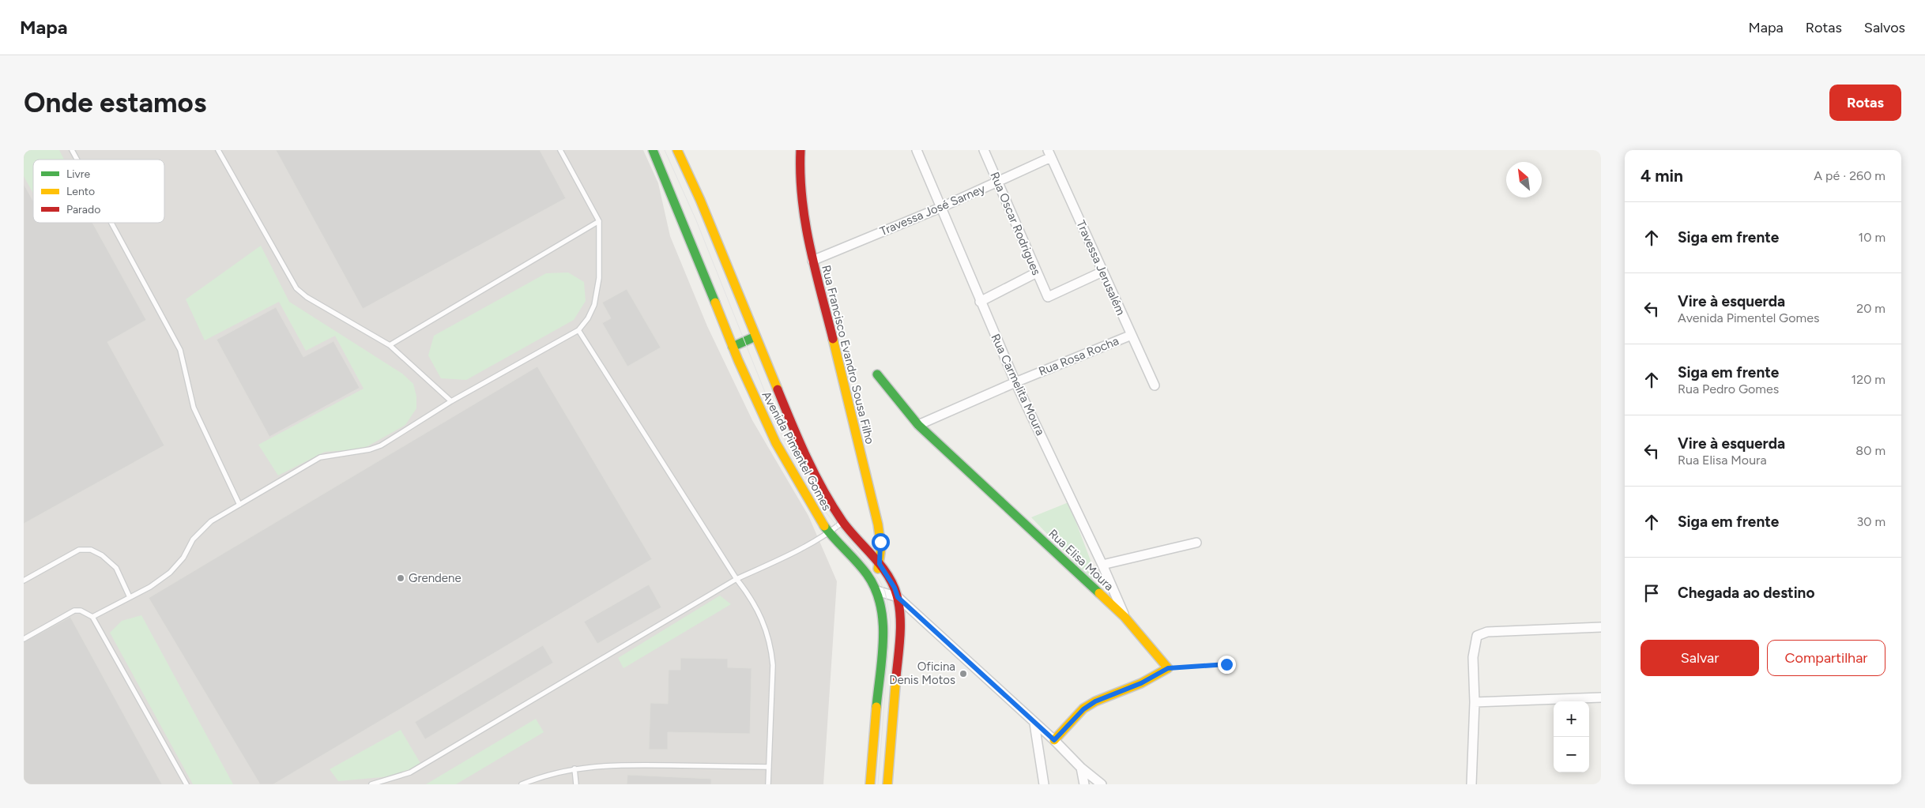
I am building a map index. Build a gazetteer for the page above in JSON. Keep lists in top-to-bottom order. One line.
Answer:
{"streets":{"main road":["Rua Francisco Evandro Sousa Filho","Avenida Pimentel Gomes","Rua Elisa Moura"],"street":["Travessa José Sarney","Rua Oscar Rodrigues","Travessa Jerusalém","Rua Rosa Rocha","Rua Carmelita Moura"]},"crossings":[["Travessa José Sarney","Rua Oscar Rodrigues"],["Travessa José Sarney","Travessa Jerusalém"],["Travessa José Sarney","Rua Francisco Evandro Sousa Filho"],["Travessa José Sarney","Rua Carmelita Moura"],["Rua Oscar Rodrigues","Travessa Jerusalém"],["Travessa Jerusalém","Rua Rosa Rocha"],["Rua Francisco Evandro Sousa Filho","Avenida Pimentel Gomes"],["Rua Rosa Rocha","Rua Carmelita Moura"],["Rua Rosa Rocha","Rua Elisa Moura"],["Rua Carmelita Moura","Rua Elisa Moura"]],"places":["Grendene","Oficina Denis Motos"],"legend":["Livre","Lento","Parado"],"north":"top left","page":{"header":"Mapa","nav":["Mapa","Rotas","Salvos"],"buttons":["Rotas",["Salvar","Compartilhar"]],"title":"Onde estamos","heading":["4 min","A pé · 260 m"],"list":[["Siga em frente","10 m"],["Vire à esquerda","Avenida Pimentel Gomes","20 m"],["Siga em frente","Rua Pedro Gomes","120 m"],["Vire à esquerda","Rua Elisa Moura","80 m"],["Siga em frente","30 m"],"Chegada ao destino"],"map_buttons":["+","−"]}}
